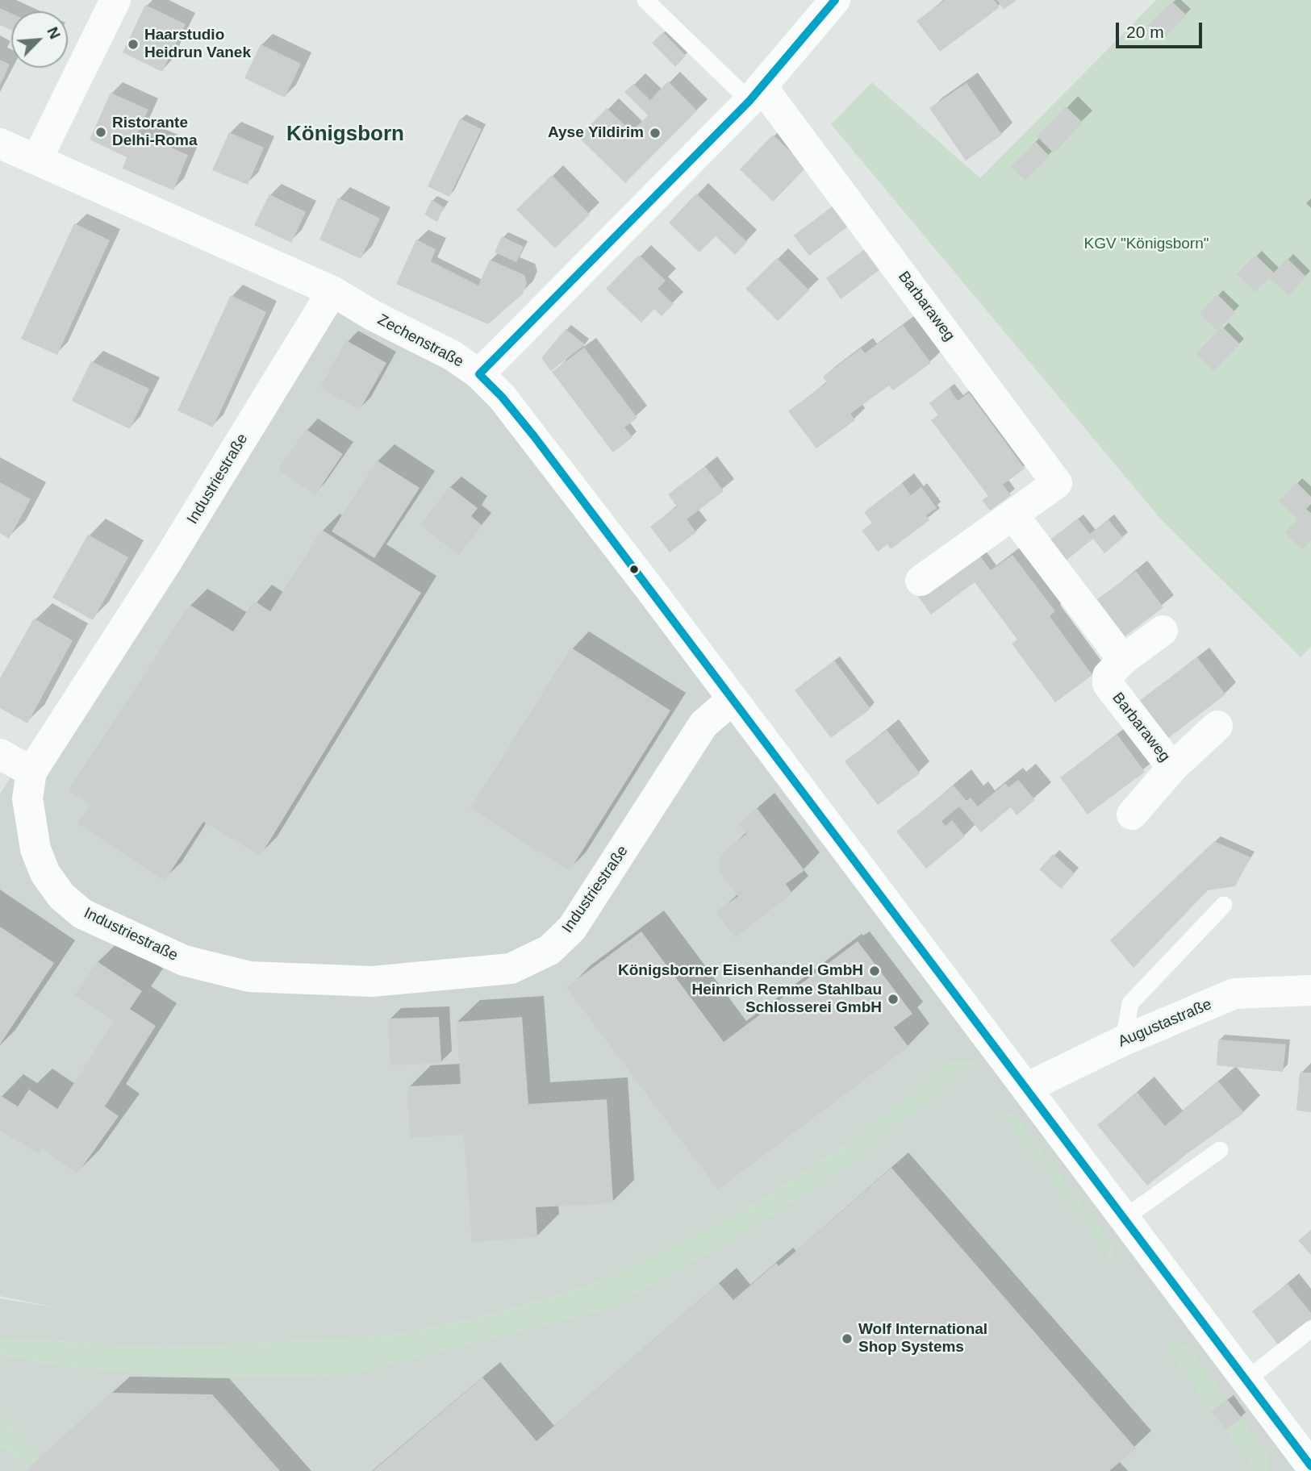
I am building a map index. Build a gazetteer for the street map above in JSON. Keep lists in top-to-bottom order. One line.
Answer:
{"streets":{"street":["Barbaraweg","Zechenstraße","Industriestraße","Augustastraße"]},"crossings":[["Zechenstraße","Industriestraße"],["Zechenstraße","Augustastraße"]],"districts":["Königsborn"],"parks":["KGV \"Königsborn\""],"places":["Haarstudio Heidrun Vanek","Ristorante Delhi-Roma","Ayse Yildirim","Königsborner Eisenhandel GmbH","Heinrich Remme Stahlbau Schlosserei GmbH","Wolf International Shop Systems"],"scale_bar":"20 m","north":"top right"}
